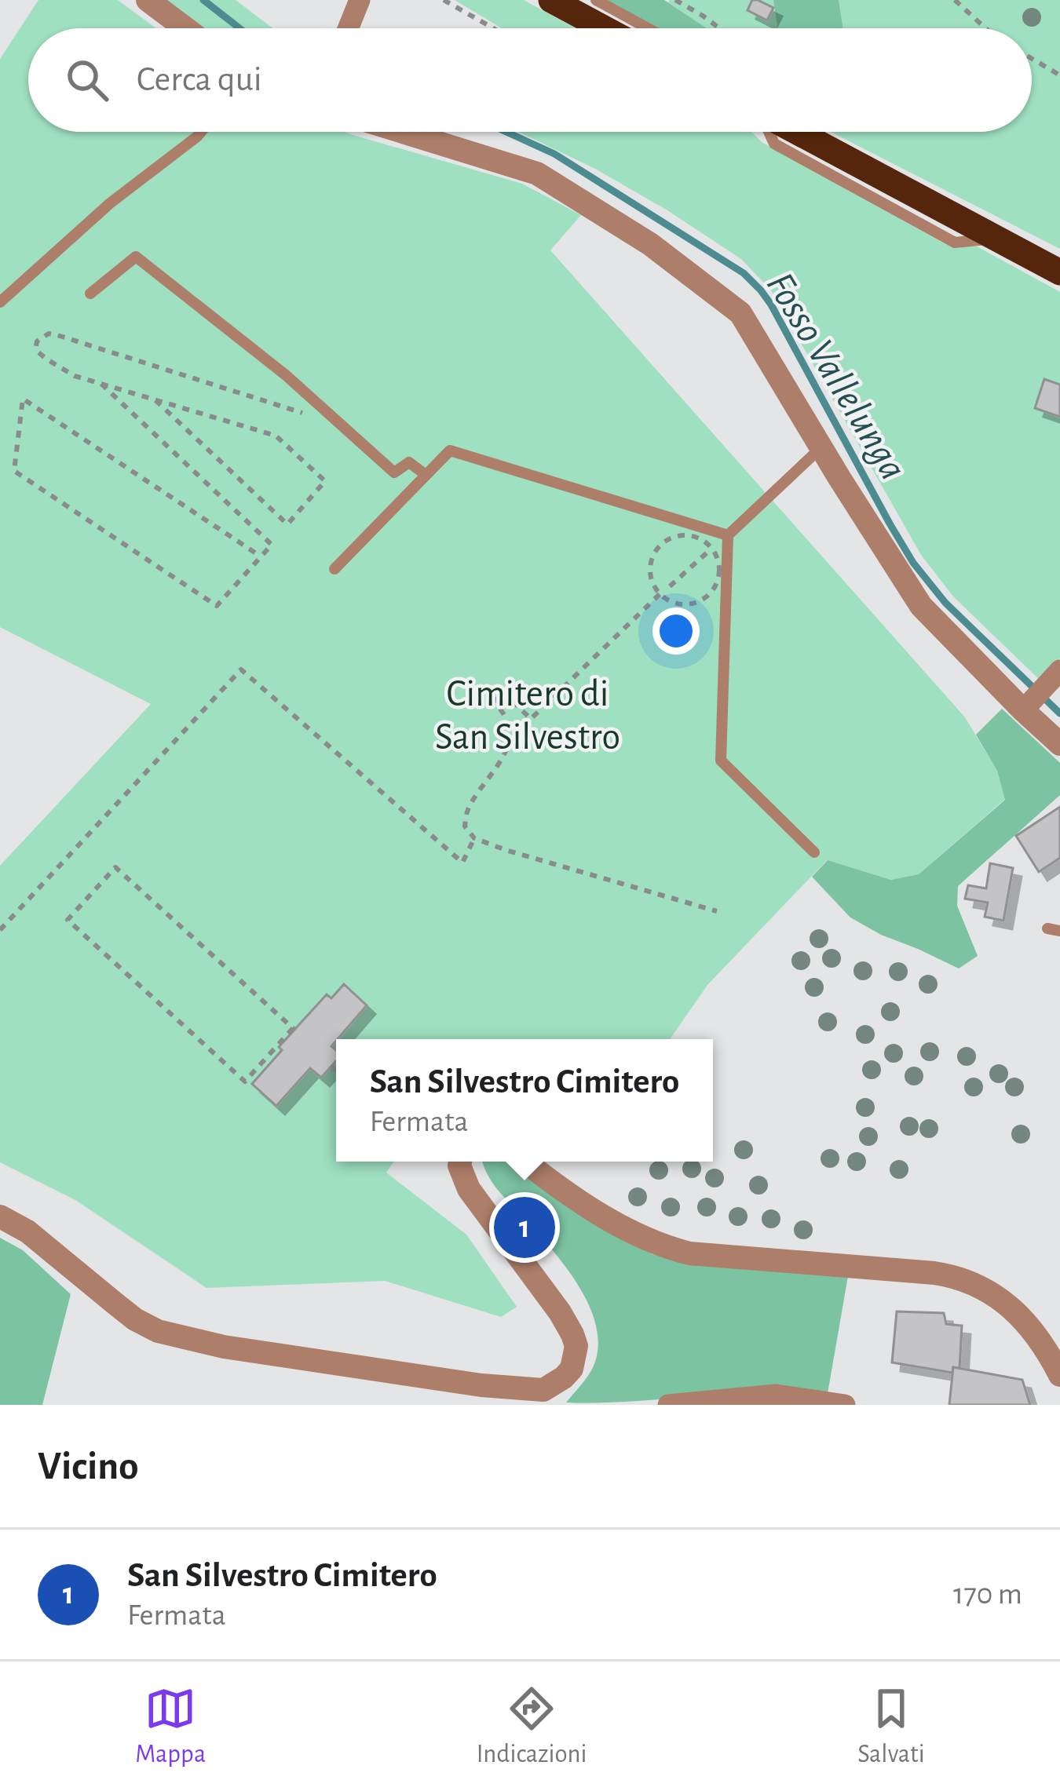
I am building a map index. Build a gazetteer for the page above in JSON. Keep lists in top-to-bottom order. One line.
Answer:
{"water":["Fosso Vallelunga"],"parks":["Cimitero di San Silvestro"],"page":{"search":"Cerca qui","popup":["San Silvestro Cimitero","Fermata"],"pins":"1","heading":"Vicino","list":[{"mark":"1","name":"San Silvestro Cimitero","note":"Fermata","value":"170 m"}],"nav":["Mappa","Indicazioni","Salvati"]}}
